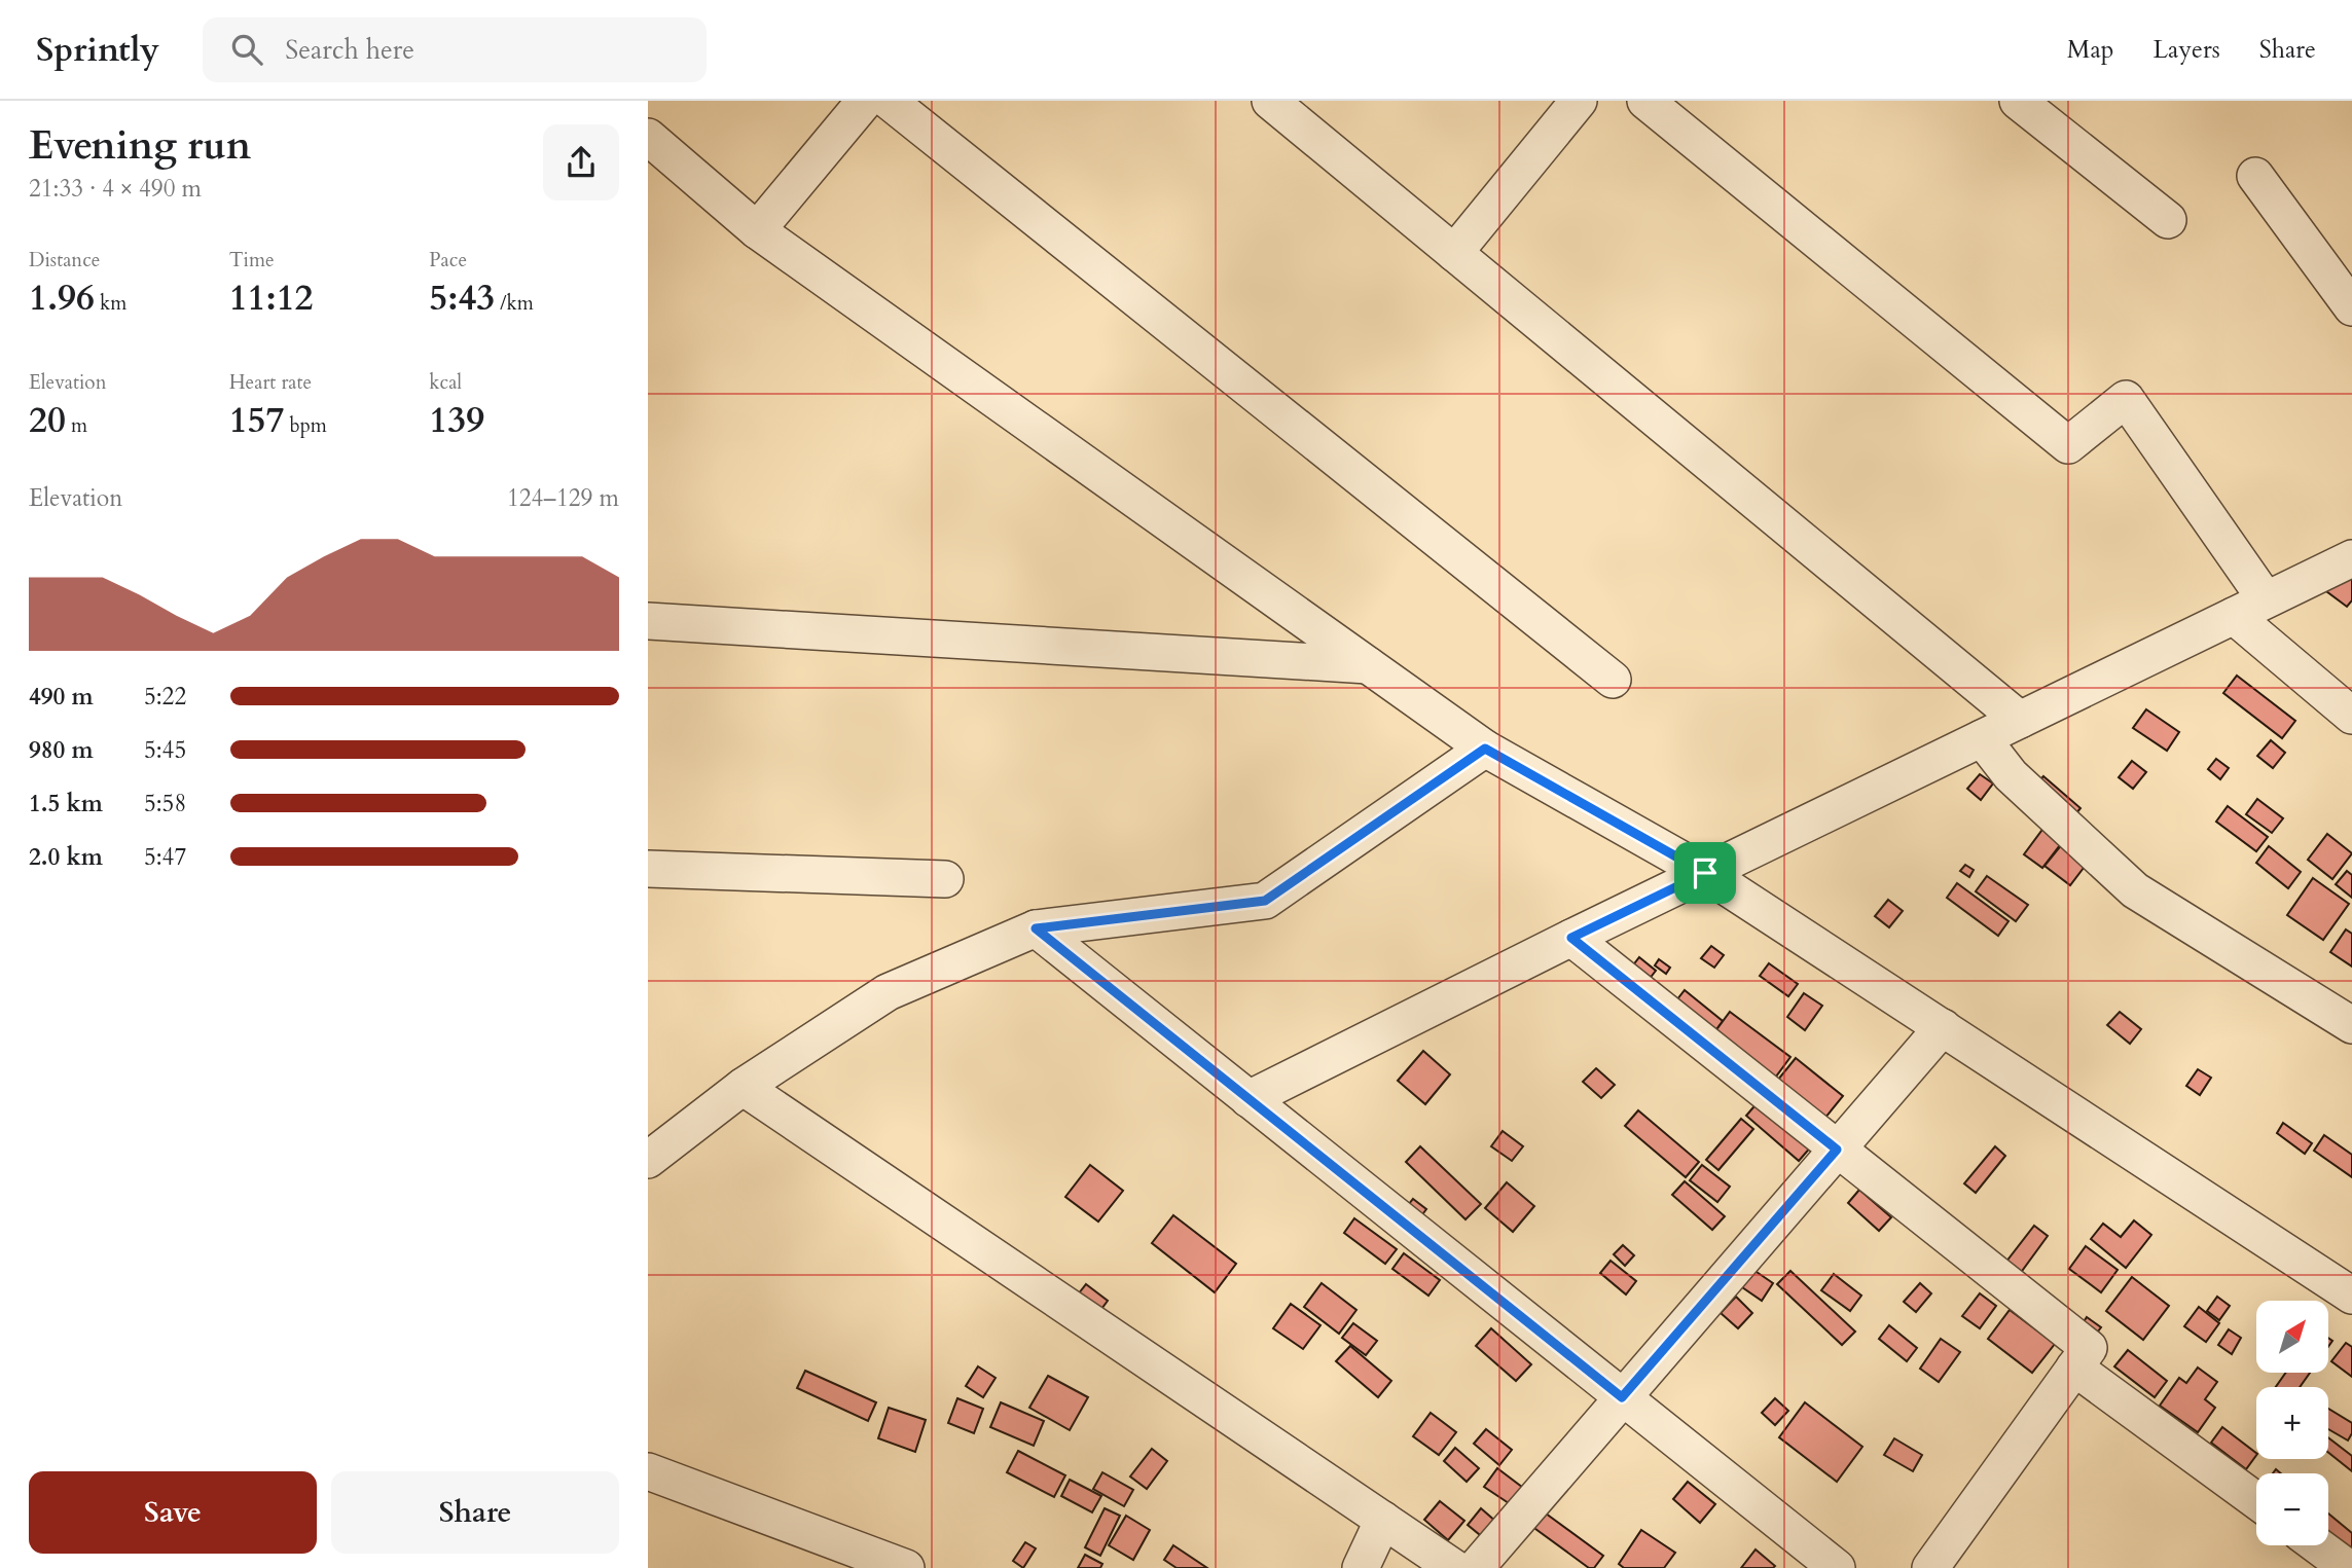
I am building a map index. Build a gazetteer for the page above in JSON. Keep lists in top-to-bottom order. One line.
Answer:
{"north":"top right","page":{"header":"Sprintly","search":"Search here","nav":["Map","Layers","Share"],"heading":["Evening run","21:33 · 4 × 490 m"],"stats":[["Distance","1.96 km"],["Time","11:12"],["Pace","5:43 /km"],["Elevation","20 m"],["Heart rate","157 bpm"],["kcal","139"]],"chart":["Elevation","124–129 m"],"list":[{"name":"490 m","note":"5:22"},{"name":"980 m","note":"5:45"},{"name":"1.5 km","note":"5:58"},{"name":"2.0 km","note":"5:47"}],"map_buttons":["+","−"],"buttons":["Save","Share"]}}
